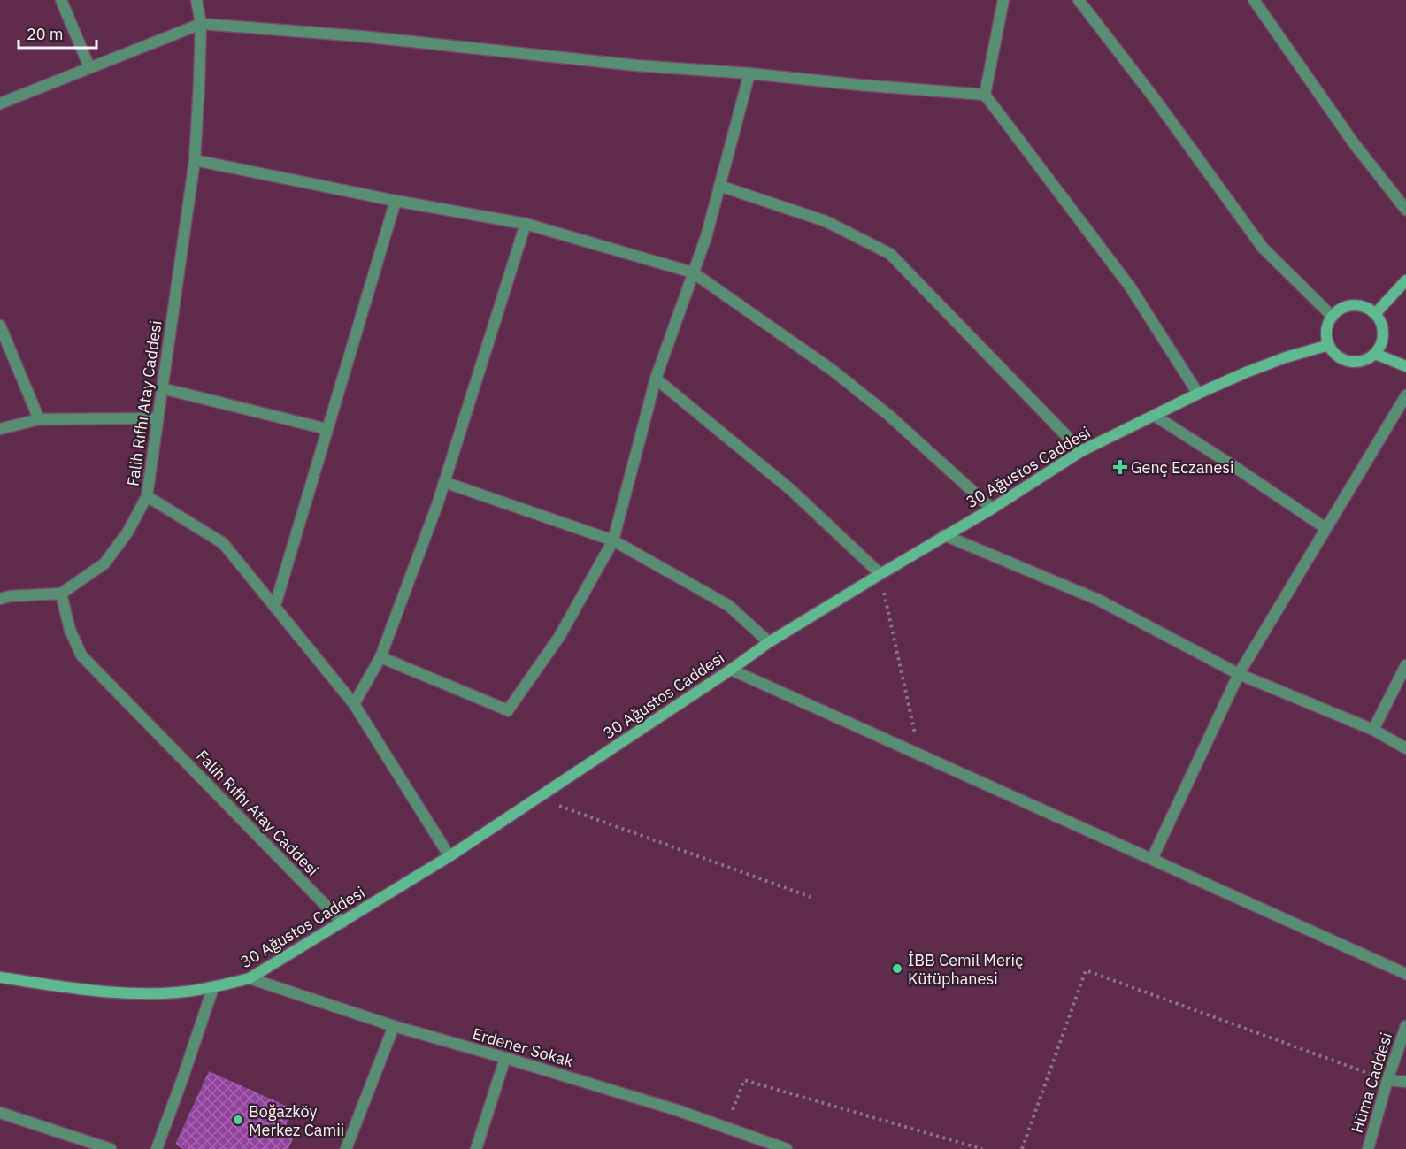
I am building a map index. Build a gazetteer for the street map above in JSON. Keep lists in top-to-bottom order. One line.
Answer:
{"streets":{"main road":["30 Ağustos Caddesi"],"street":["Falih Rıfhı Atay Caddesi","Erdener Sokak","Hüma Caddesi"]},"crossings":[["Falih Rıfhı Atay Caddesi","30 Ağustos Caddesi"],["30 Ağustos Caddesi","Erdener Sokak"]],"places":{"health":["Genç Eczanesi"],"other":["İBB Cemil Meriç Kütüphanesi","Boğazköy Merkez Camii"]},"scale_bar":"20 m"}
